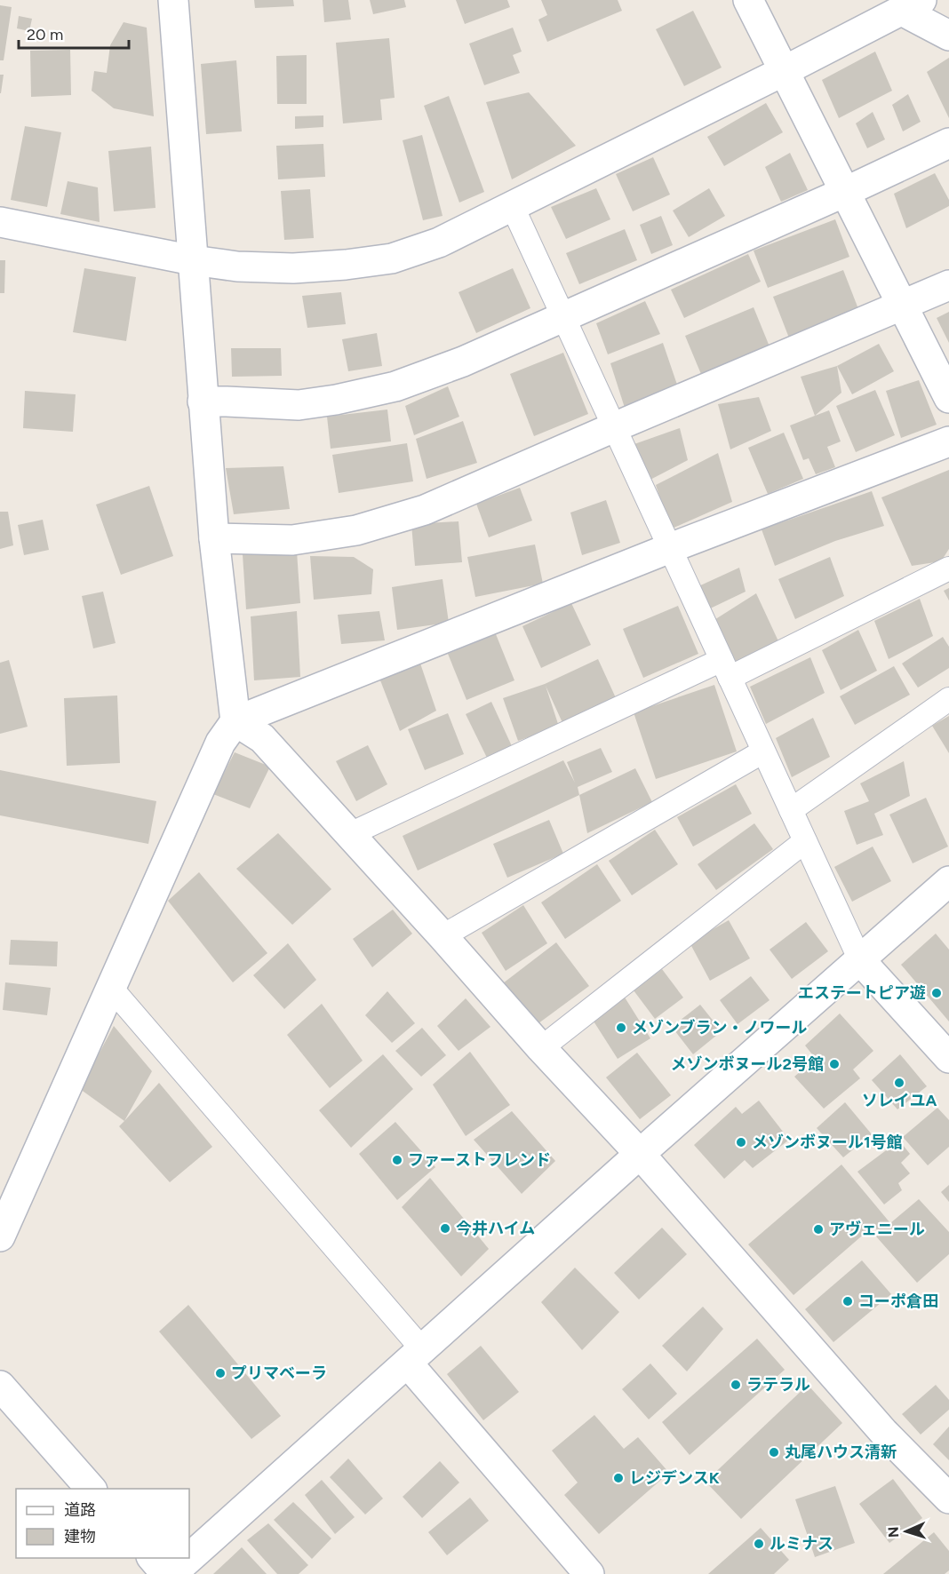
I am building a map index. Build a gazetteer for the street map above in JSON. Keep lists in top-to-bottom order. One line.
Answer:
{"places":["エステートピア遊","メゾンブラン・ノワール","メゾンボヌール2号館","ソレイユA","メゾンボヌール1号館","ファーストフレンド","今井ハイム","アヴェニール","コーポ倉田","プリマベーラ","ラテラル","丸尾ハウス清新","レジデンスK","ルミナス"],"legend":["道路","建物"],"scale_bar":"20 m","north":"left"}
